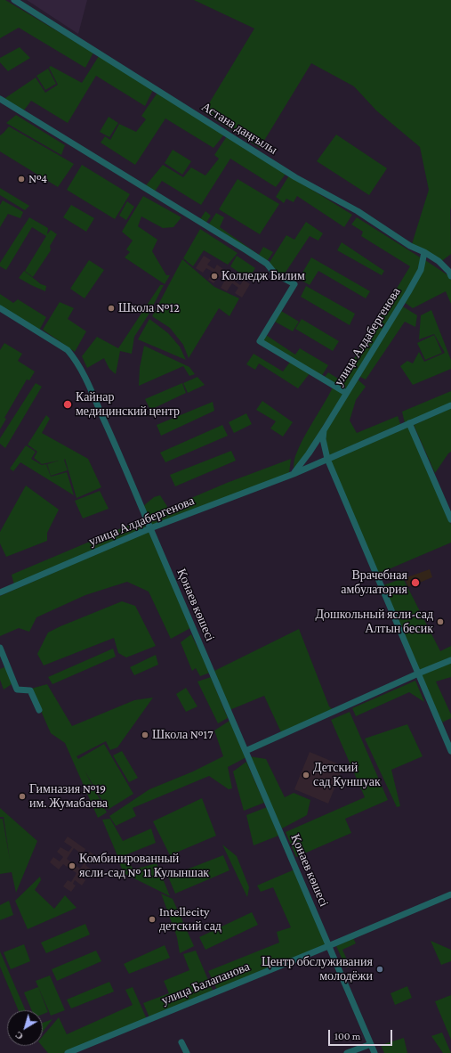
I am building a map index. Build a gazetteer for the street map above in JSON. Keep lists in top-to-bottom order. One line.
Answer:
{"streets":{"street":["Астана даңғылы","улица Алдабергенова","Қонаев көшесі","улица Балапанова"]},"crossings":[["Астана даңғылы","улица Алдабергенова"],["улица Алдабергенова","Қонаев көшесі"],["Қонаев көшесі","улица Балапанова"]],"places":["№4","Колледж Билим","Школа №12","Кайнар медицинский центр","Врачебная амбулатория","Дошкольный ясли-сад Алтын бесик","Школа №17","Детский сад Куншуак","Гимназия №19 им. Жумабаева","Комбинированный ясли-сад № 11 Кулыншак","Intellecity детский сад","Центр обслуживания молодёжи"],"scale_bar":"100 m","north":"bottom left"}
